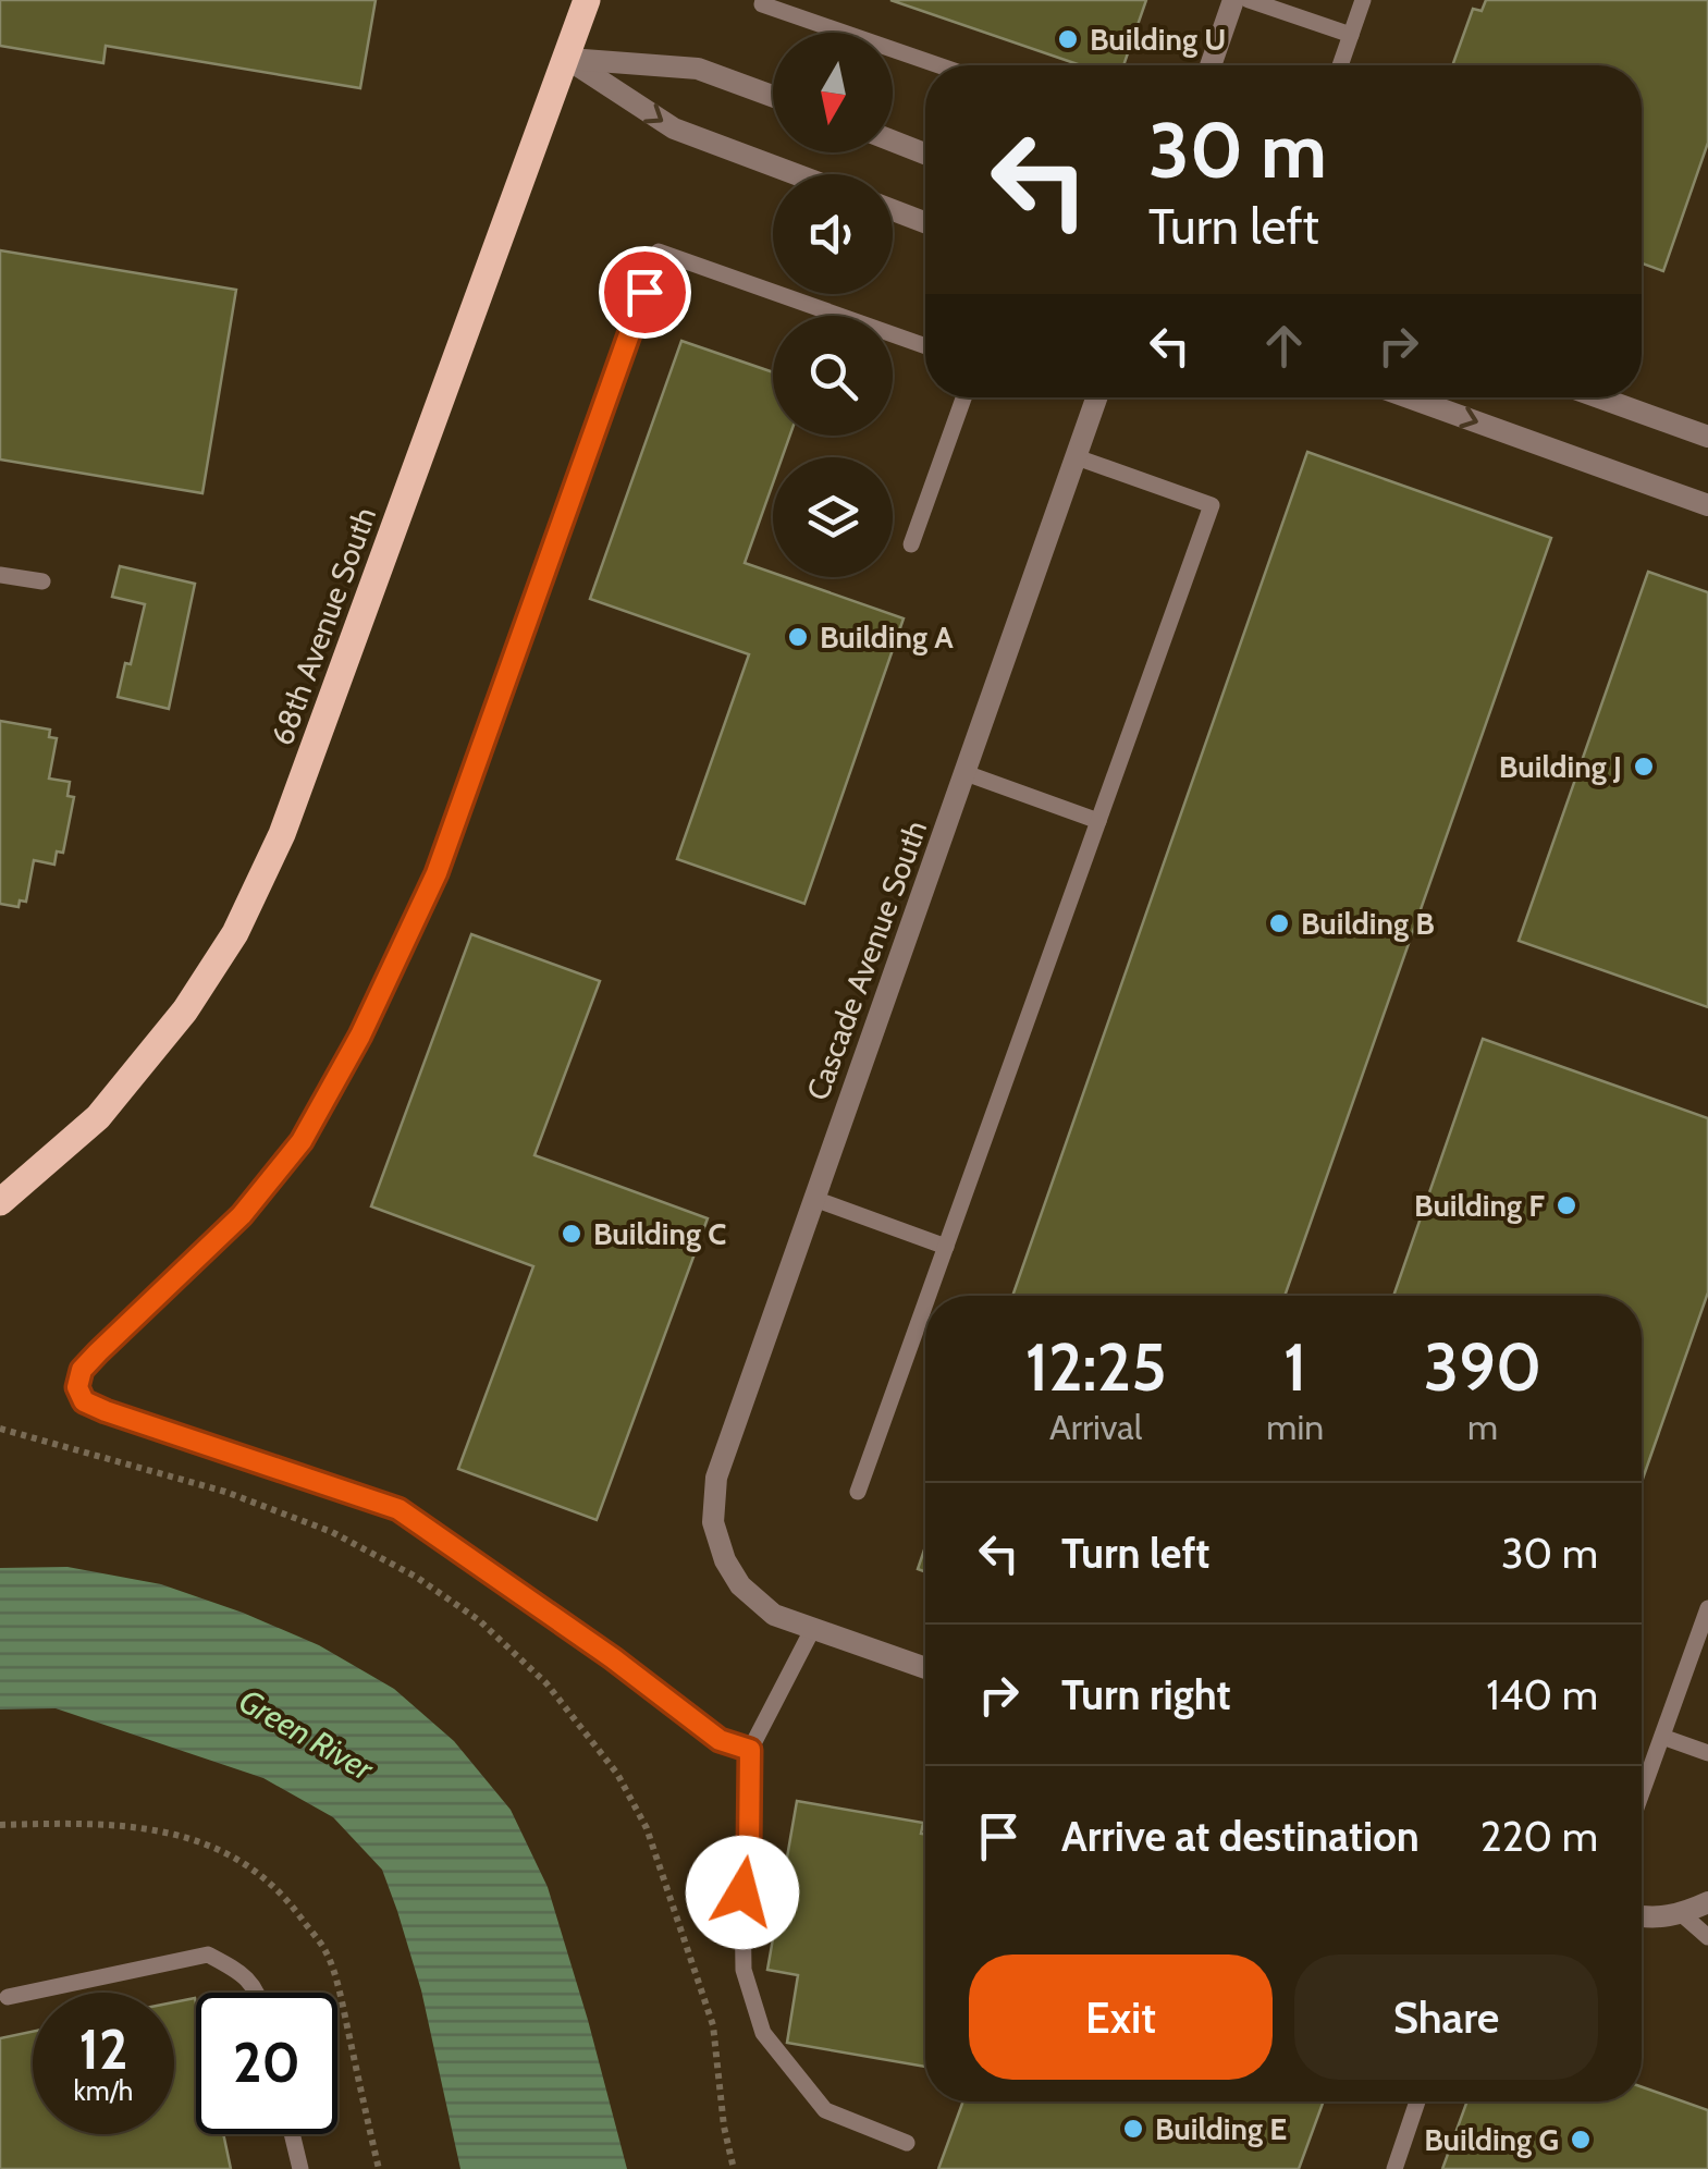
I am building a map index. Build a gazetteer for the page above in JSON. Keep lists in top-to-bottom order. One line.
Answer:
{"streets":{"main road":["68th Avenue South"],"street":["Cascade Avenue South"]},"water":["Green River"],"places":["Building U","Building A","Building J","Building B","Building F","Building C","Building E","Building G"],"north":"bottom","page":{"turn":["30 m","Turn left"],"eta":["12:25","Arrival","1","min","390","m"],"list":[{"name":"Turn left","value":"30 m"},{"name":"Turn right","value":"140 m"},{"name":"Arrive at destination","value":"220 m"}],"buttons":["Exit","Share"],"speed":"12 km/h","limit":"20"}}
